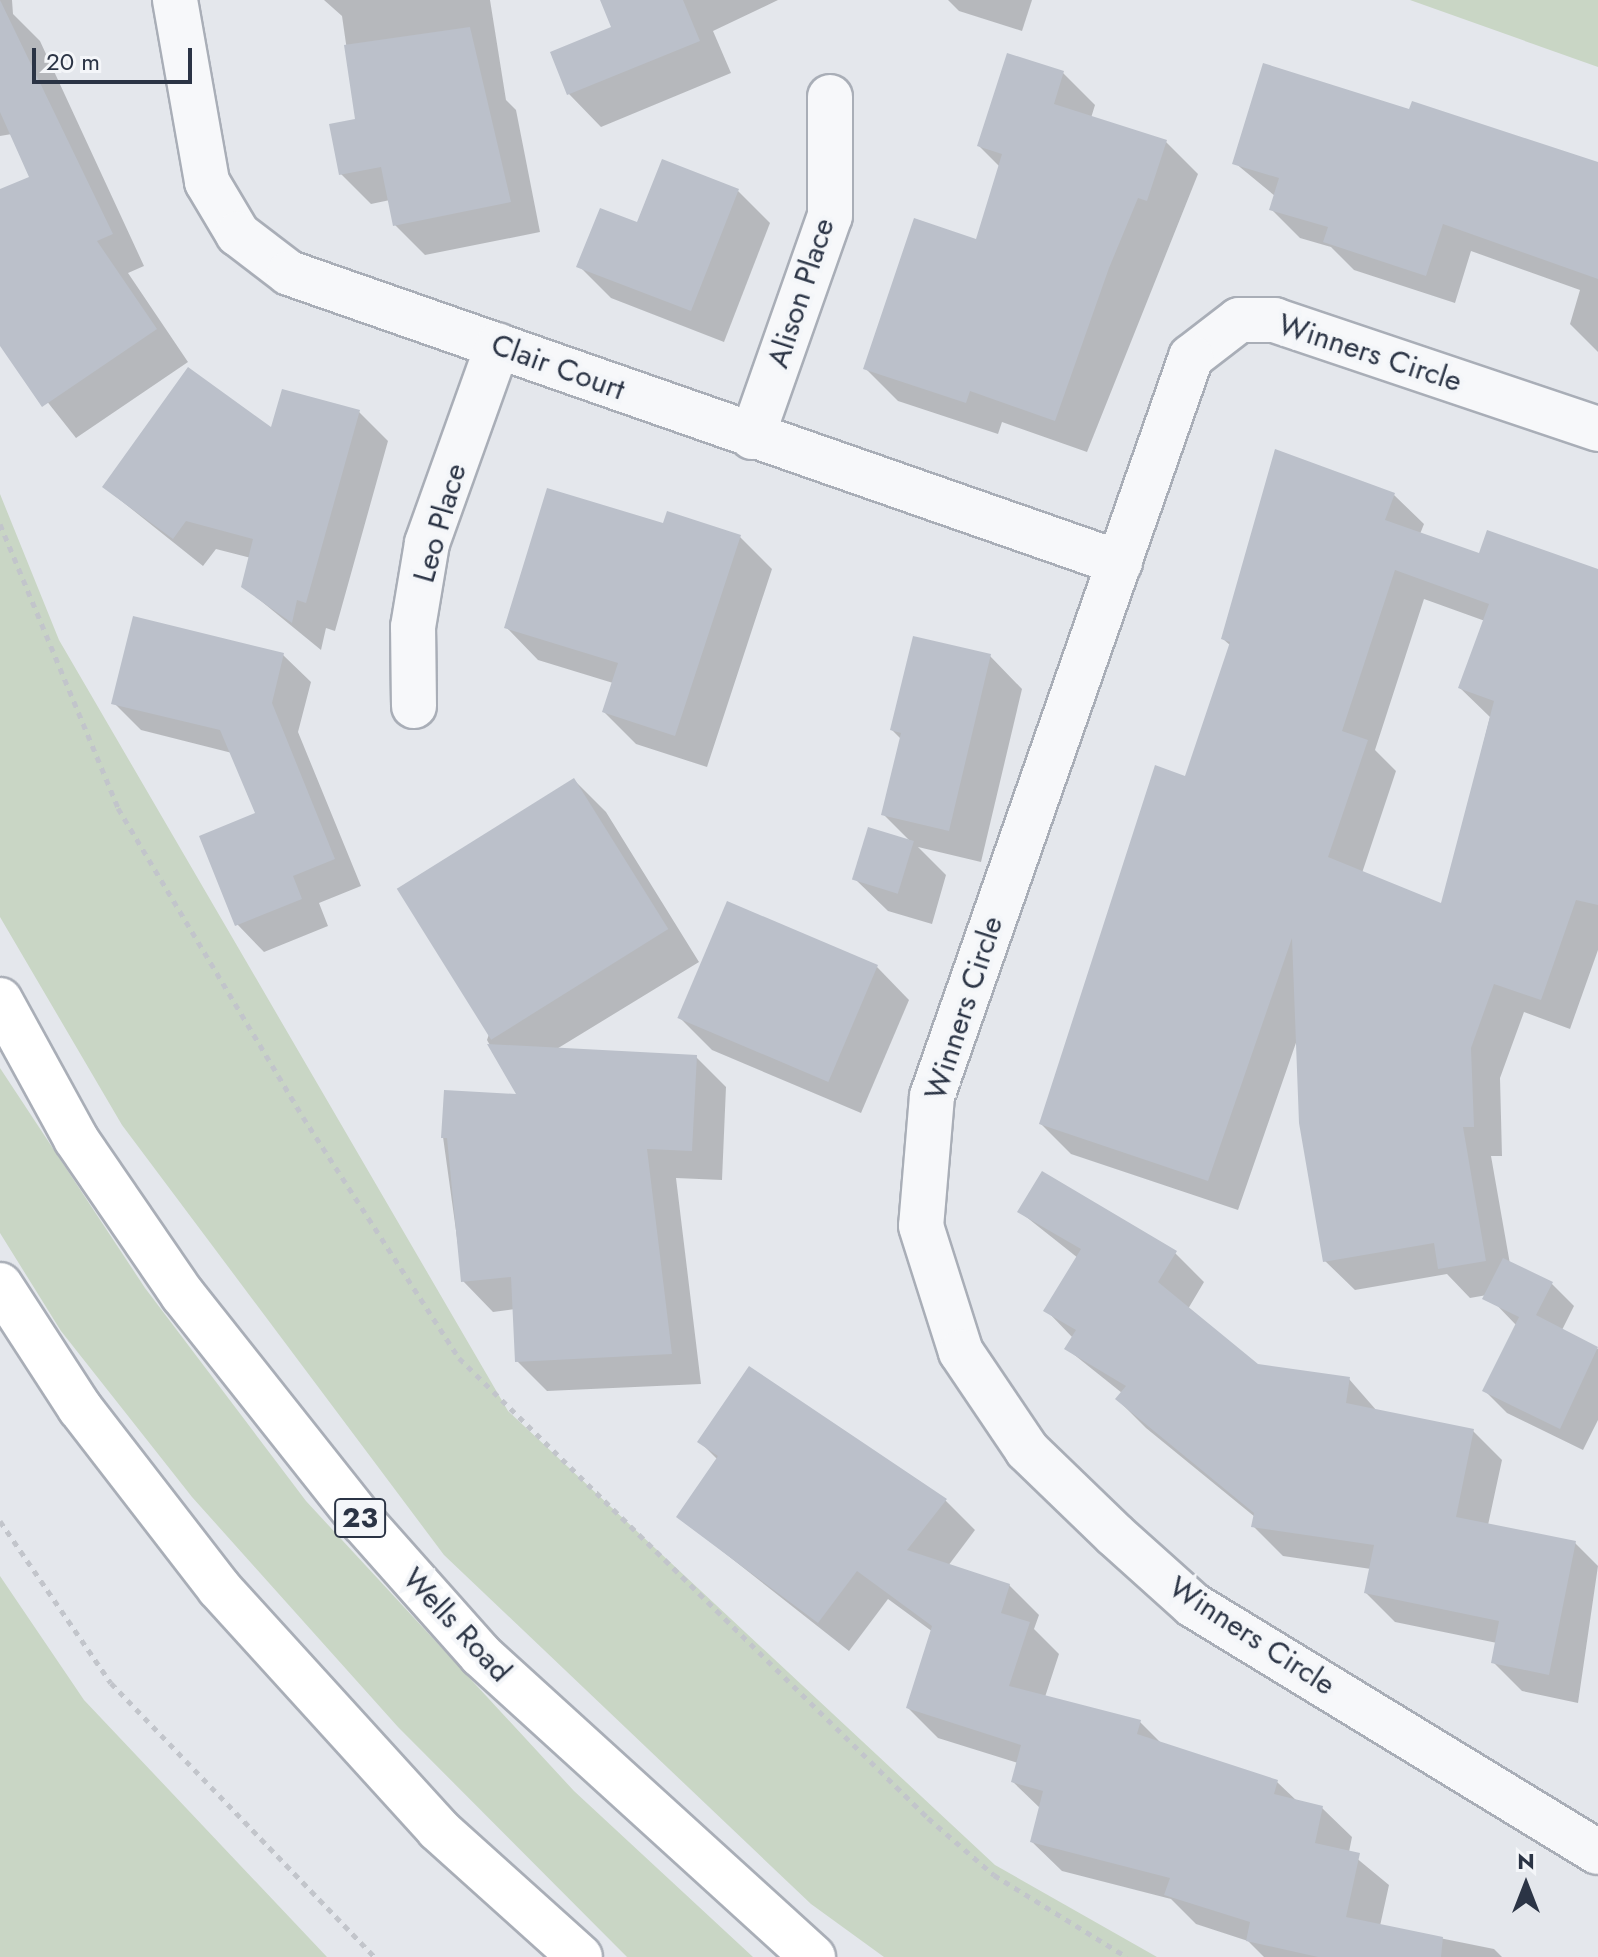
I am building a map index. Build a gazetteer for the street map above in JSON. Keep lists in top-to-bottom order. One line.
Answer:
{"streets":{"main road":["23","Wells Road"],"street":["Alison Place","Winners Circle","Clair Court","Leo Place"]},"crossings":[["Alison Place","Clair Court"],["Winners Circle","Clair Court"],["Clair Court","Leo Place"]],"scale_bar":"20 m","north":"top"}
